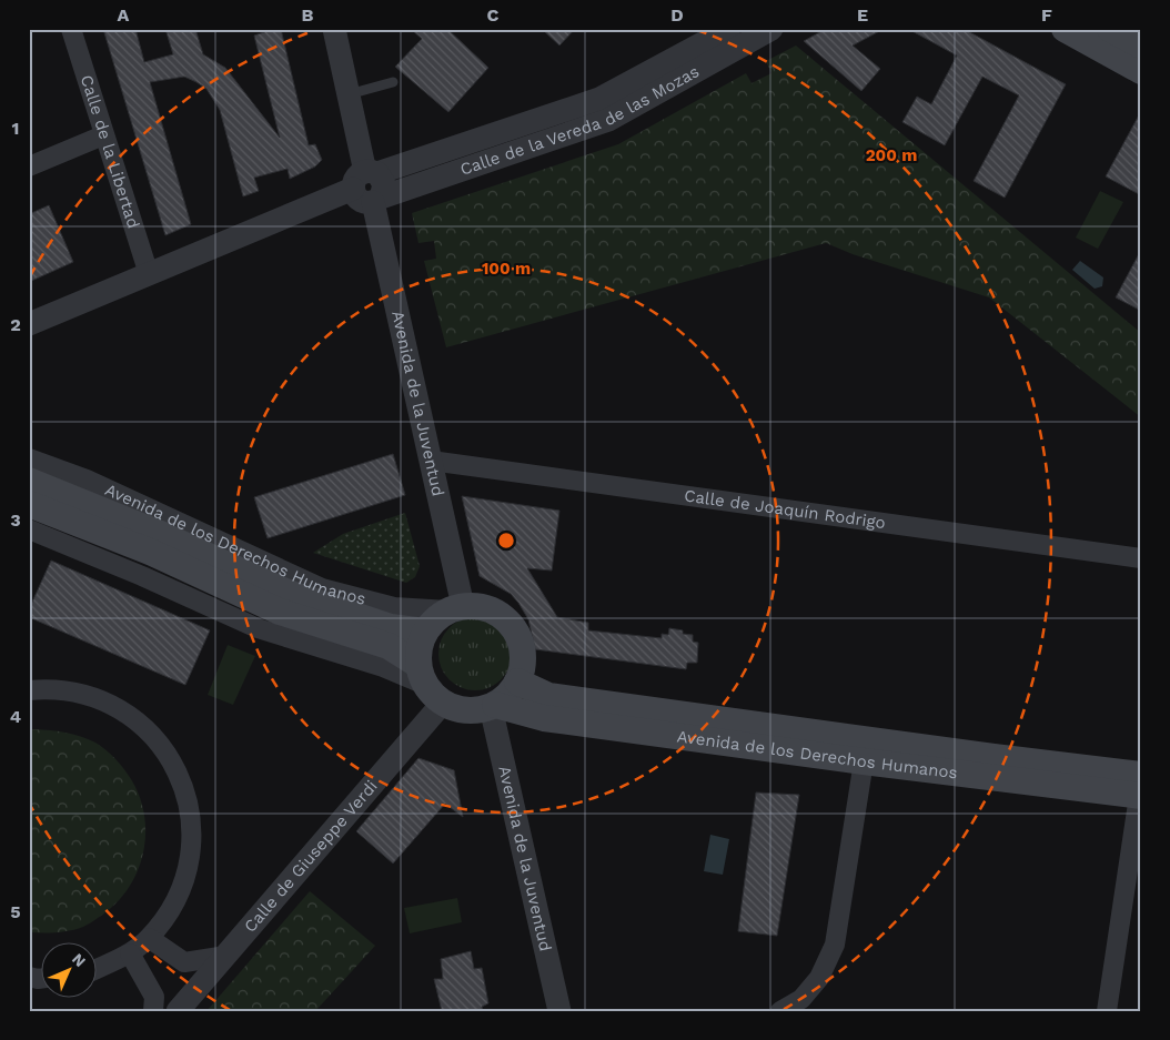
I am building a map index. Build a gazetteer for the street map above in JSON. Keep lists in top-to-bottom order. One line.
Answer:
{"streets":{"main road":["Avenida de los Derechos Humanos"],"street":["Calle de la Vereda de las Mozas","Calle de la Libertad","Avenida de la Juventud","Calle de Joaquín Rodrigo","Calle de Giuseppe Verdi"]},"crossings":[["Calle de la Vereda de las Mozas","Calle de la Libertad"],["Calle de la Vereda de las Mozas","Avenida de la Juventud"],["Avenida de la Juventud","Calle de Joaquín Rodrigo"],["Avenida de la Juventud","Avenida de los Derechos Humanos"],["Avenida de la Juventud","Calle de Giuseppe Verdi"],["Avenida de los Derechos Humanos","Calle de Giuseppe Verdi"]],"north":"top right","grid":{"columns":["A","B","C","D","E","F"],"rows":["1","2","3","4","5"]},"rings":["200 m","100 m"]}
